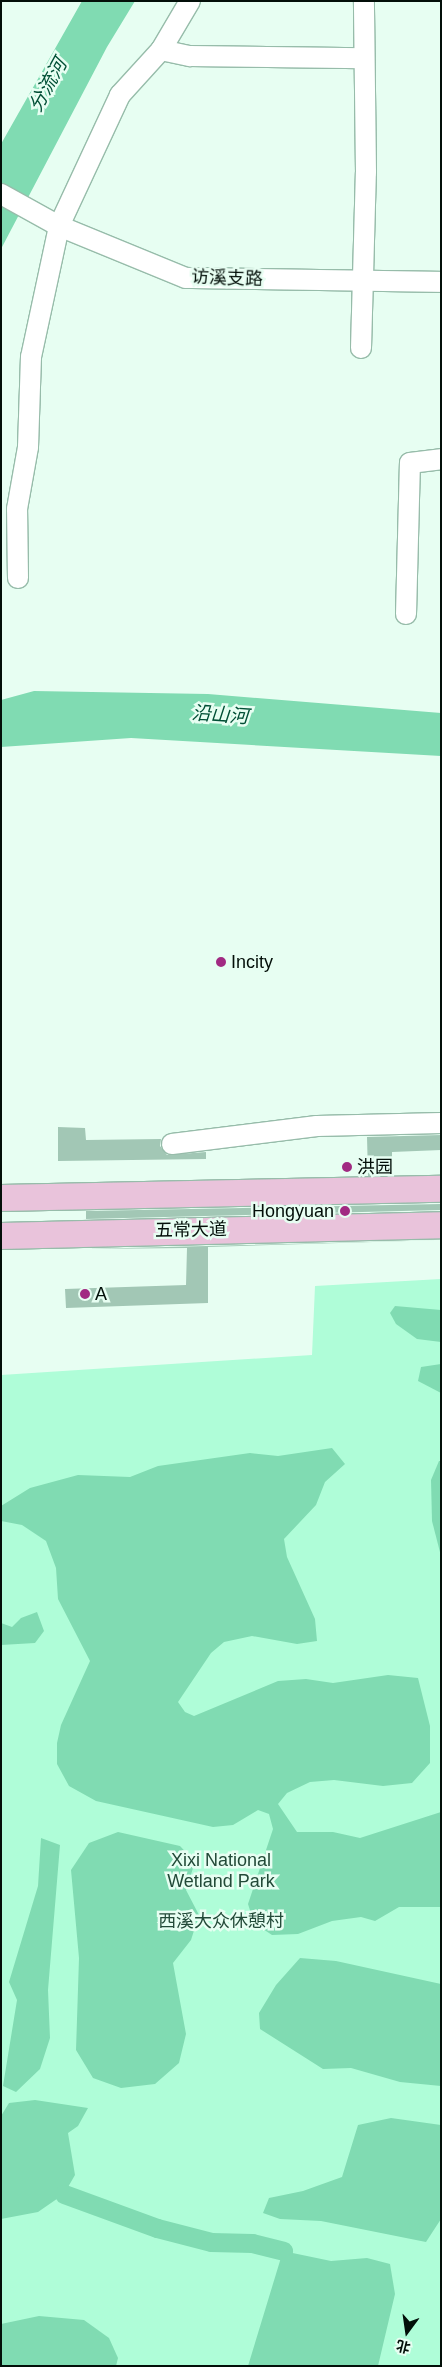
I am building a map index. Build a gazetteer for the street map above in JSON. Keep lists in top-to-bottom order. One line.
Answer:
{"streets":{"main road":["五常大道"],"street":["访溪支路"]},"water":["分流河","沿山河"],"parks":["Xixi National Wetland Park","西溪大众休憩村"],"places":["Incity","洪园","Hongyuan","A"],"north":"bottom"}
